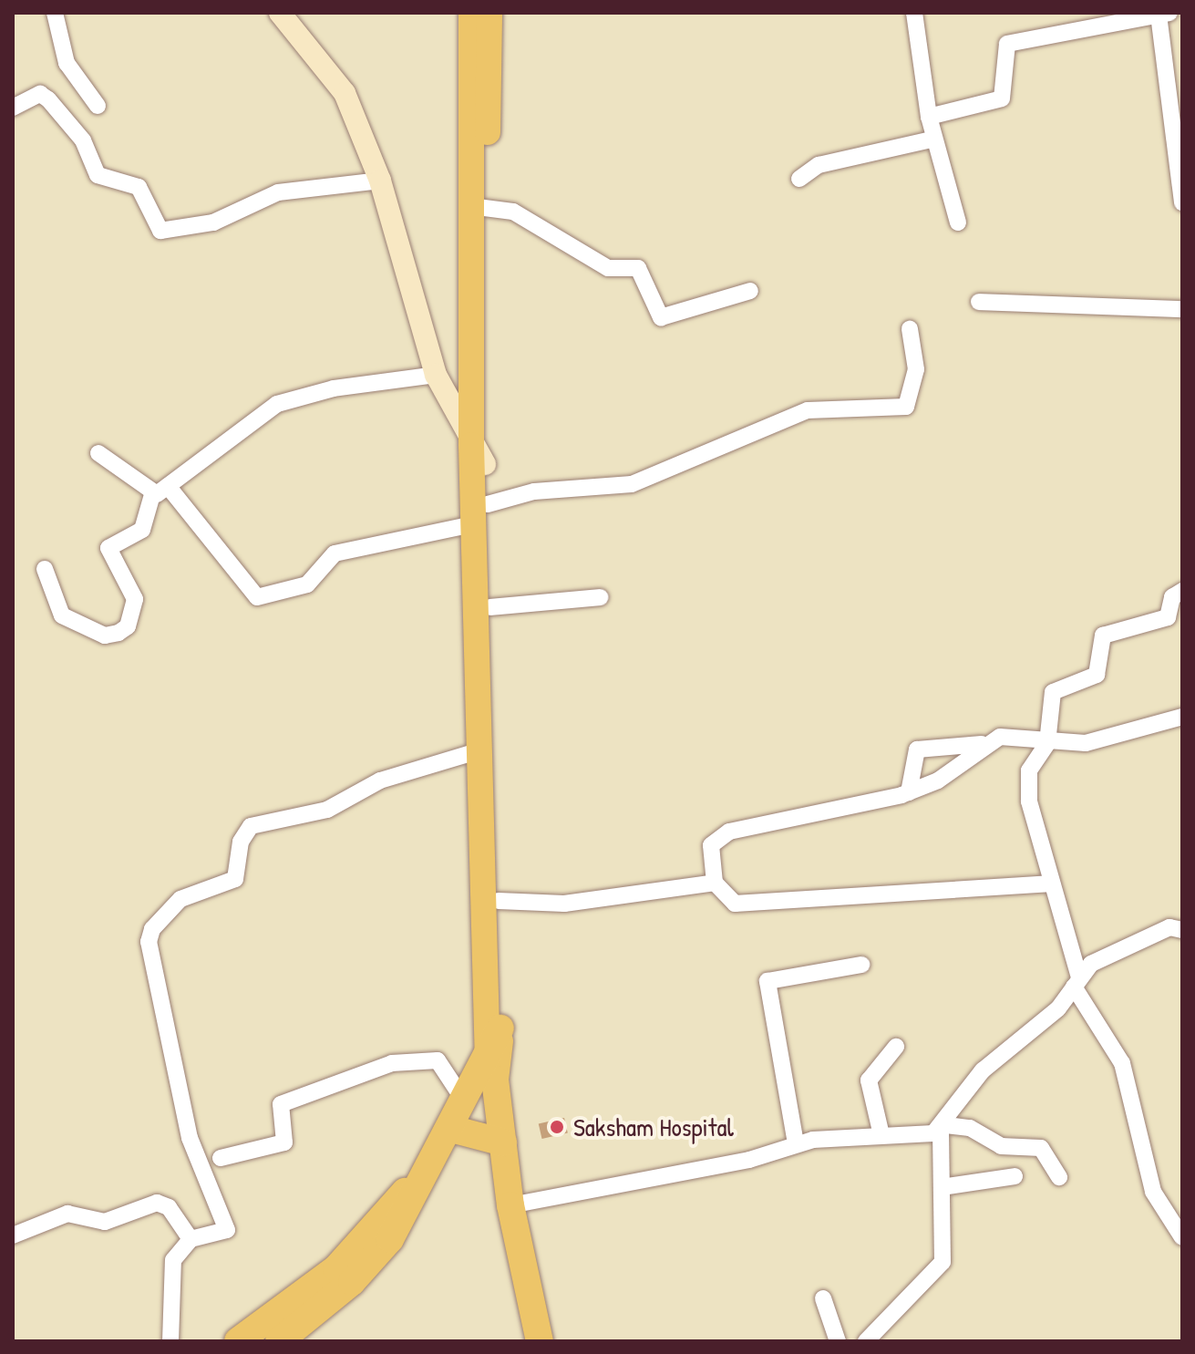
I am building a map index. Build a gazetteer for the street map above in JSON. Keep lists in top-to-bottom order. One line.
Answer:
{"places":["Saksham Hospital"]}
